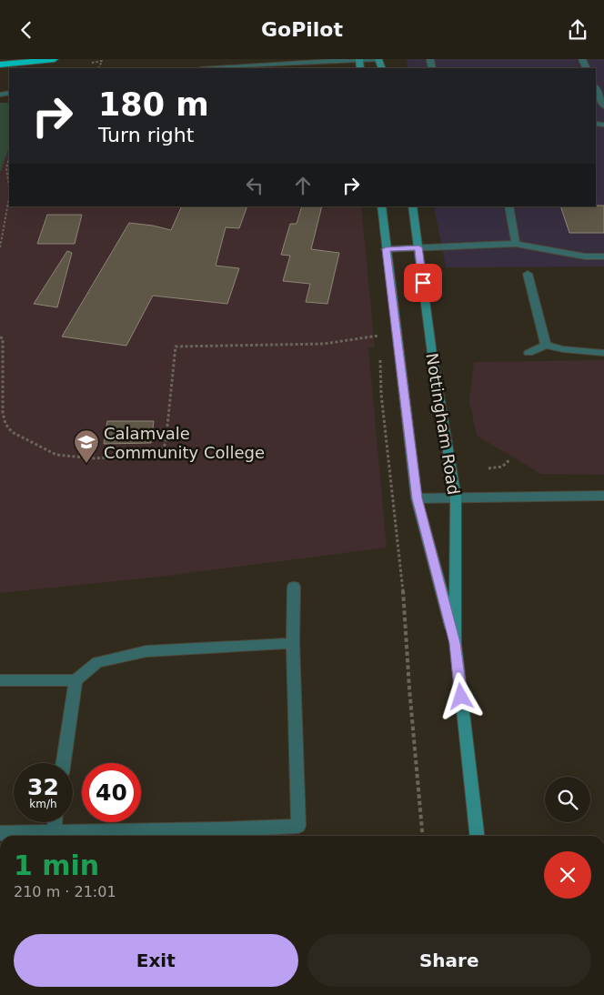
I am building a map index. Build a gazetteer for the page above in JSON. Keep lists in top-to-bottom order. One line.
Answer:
{"streets":{"street":["Nottingham Road"]},"places":{"school or university":["Calamvale Community College"]},"page":{"header":"GoPilot","turn":["180 m","Turn right"],"speed":"32 km/h","limit":"40","heading":["1 min","210 m · 21:01"],"buttons":["Exit","Share"]}}
